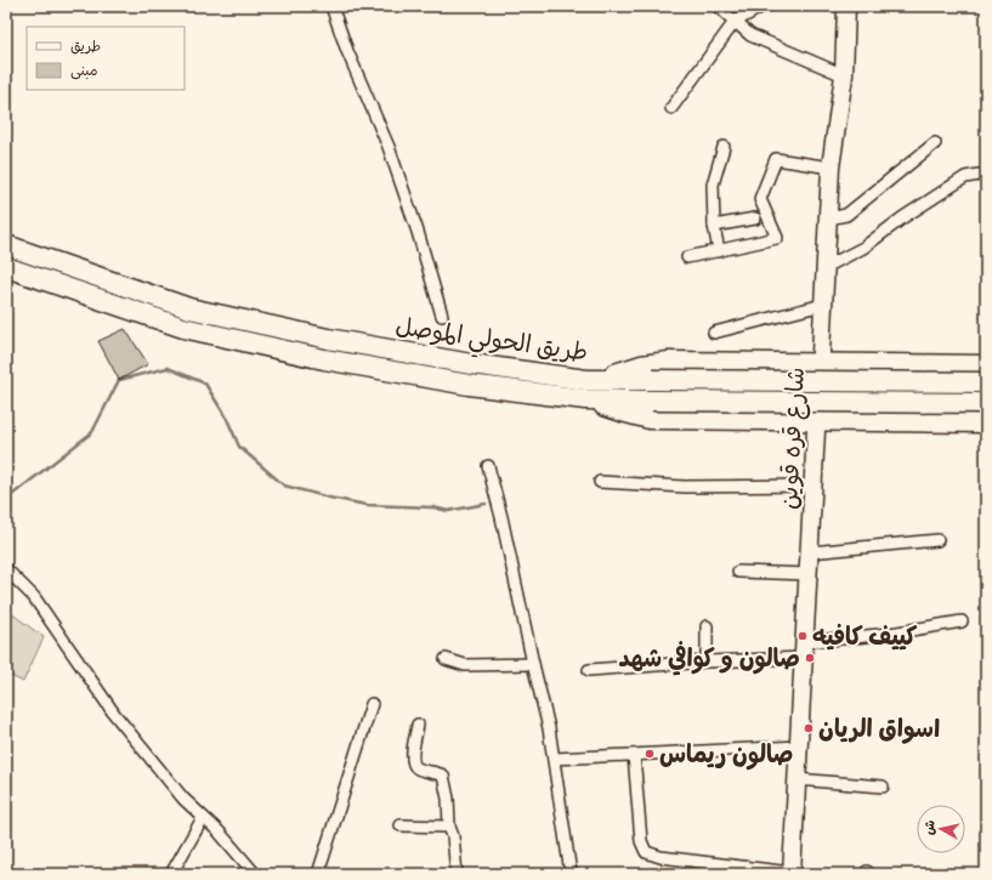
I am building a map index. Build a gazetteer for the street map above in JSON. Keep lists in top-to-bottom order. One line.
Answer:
{"streets":{"highway":["طريق الحولي الموصل"],"main road":["شارع قره قوين"]},"places":["كييف كافيه","صالون و كوافي شهد","اسواق الريان","صالون ريماس"],"legend":["طريق","مبنى"],"north":"left"}
